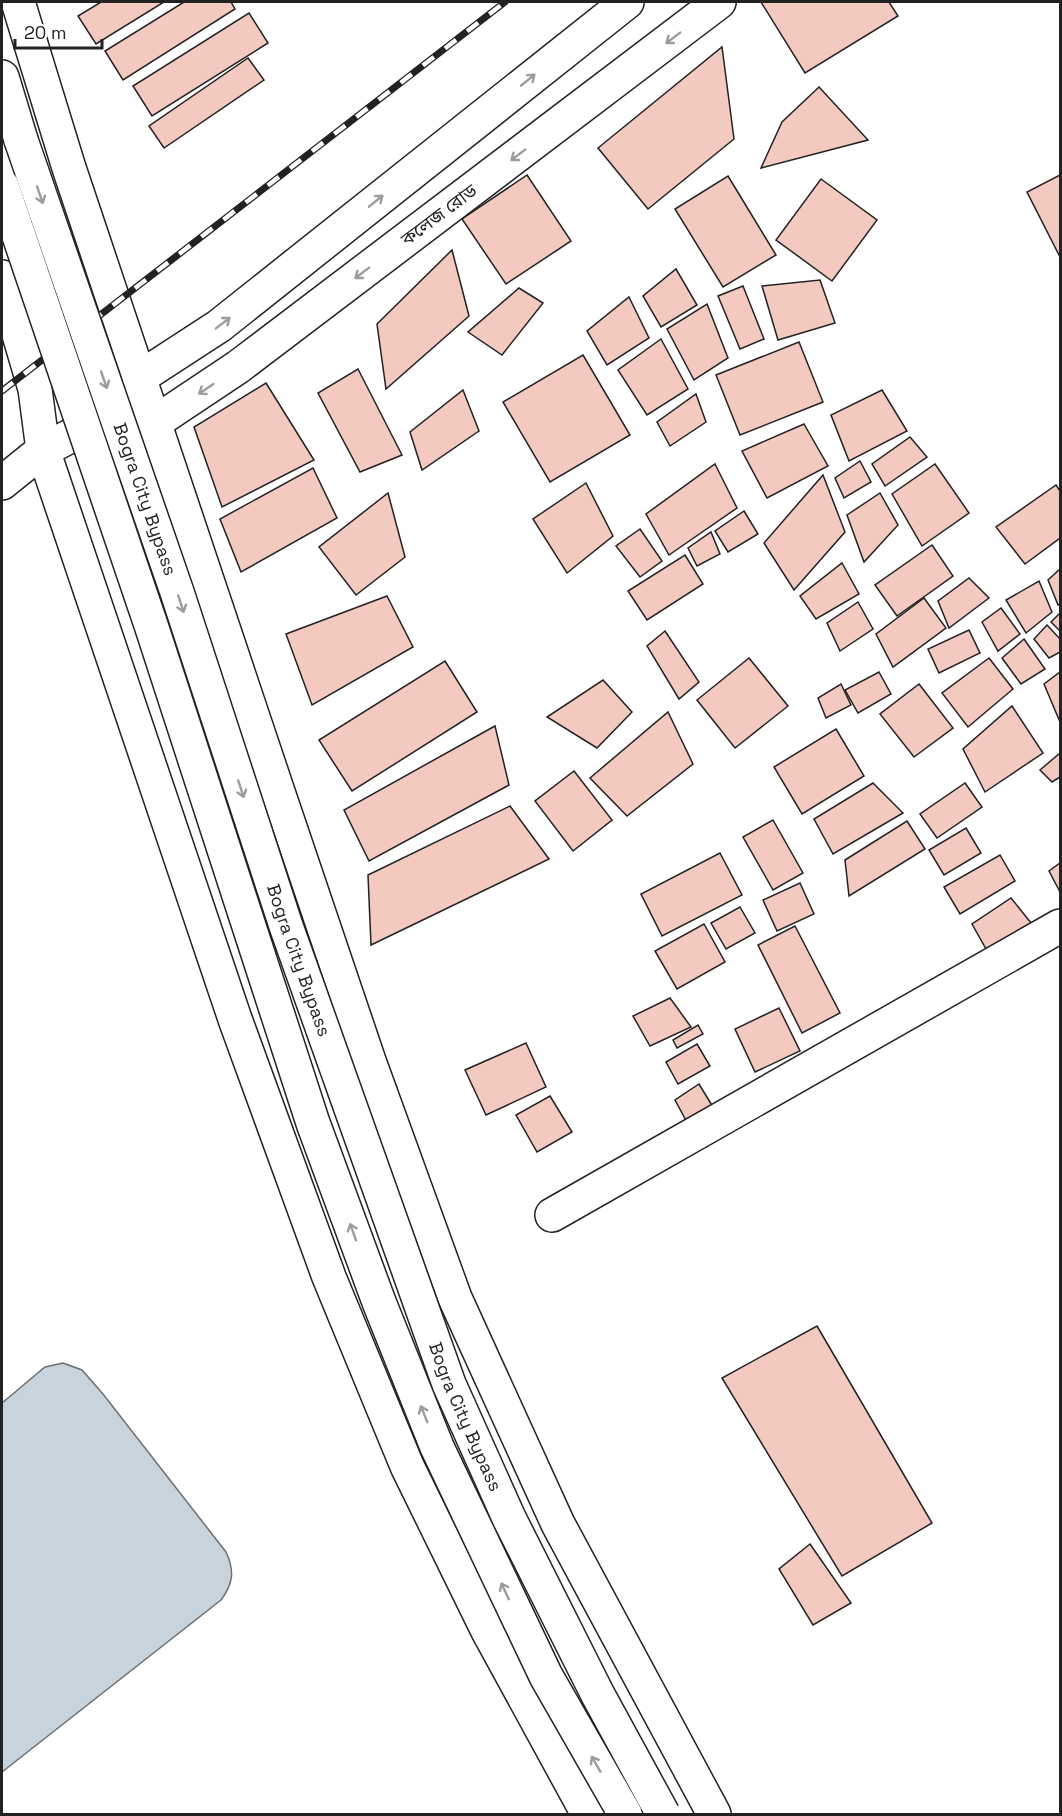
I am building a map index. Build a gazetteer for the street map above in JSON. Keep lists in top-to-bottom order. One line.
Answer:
{"streets":{"main road":["কলেজ রোড","Bogra City Bypass"]},"scale_bar":"20 m"}
